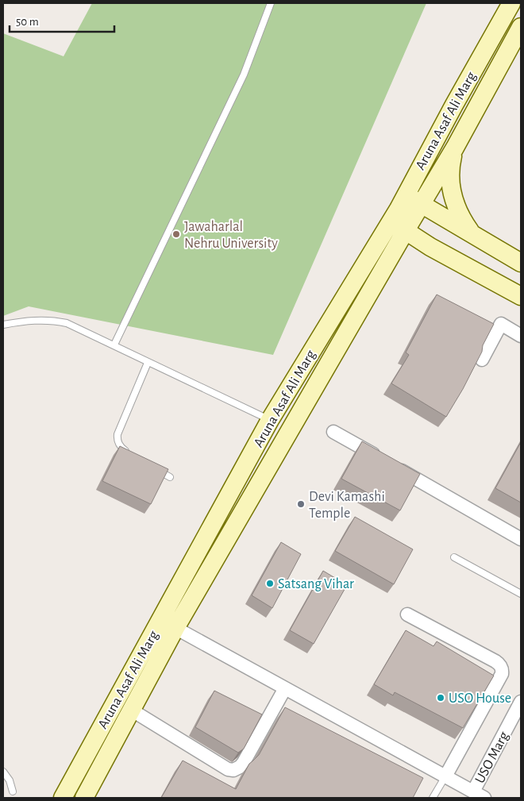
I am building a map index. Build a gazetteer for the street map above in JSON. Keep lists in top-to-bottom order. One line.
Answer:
{"streets":{"main road":["Aruna Asaf Ali Marg"],"street":["USO Marg"]},"places":["Jawaharlal Nehru University","Devi Kamashi Temple","Satsang Vihar","USO House"],"scale_bar":"50 m"}
